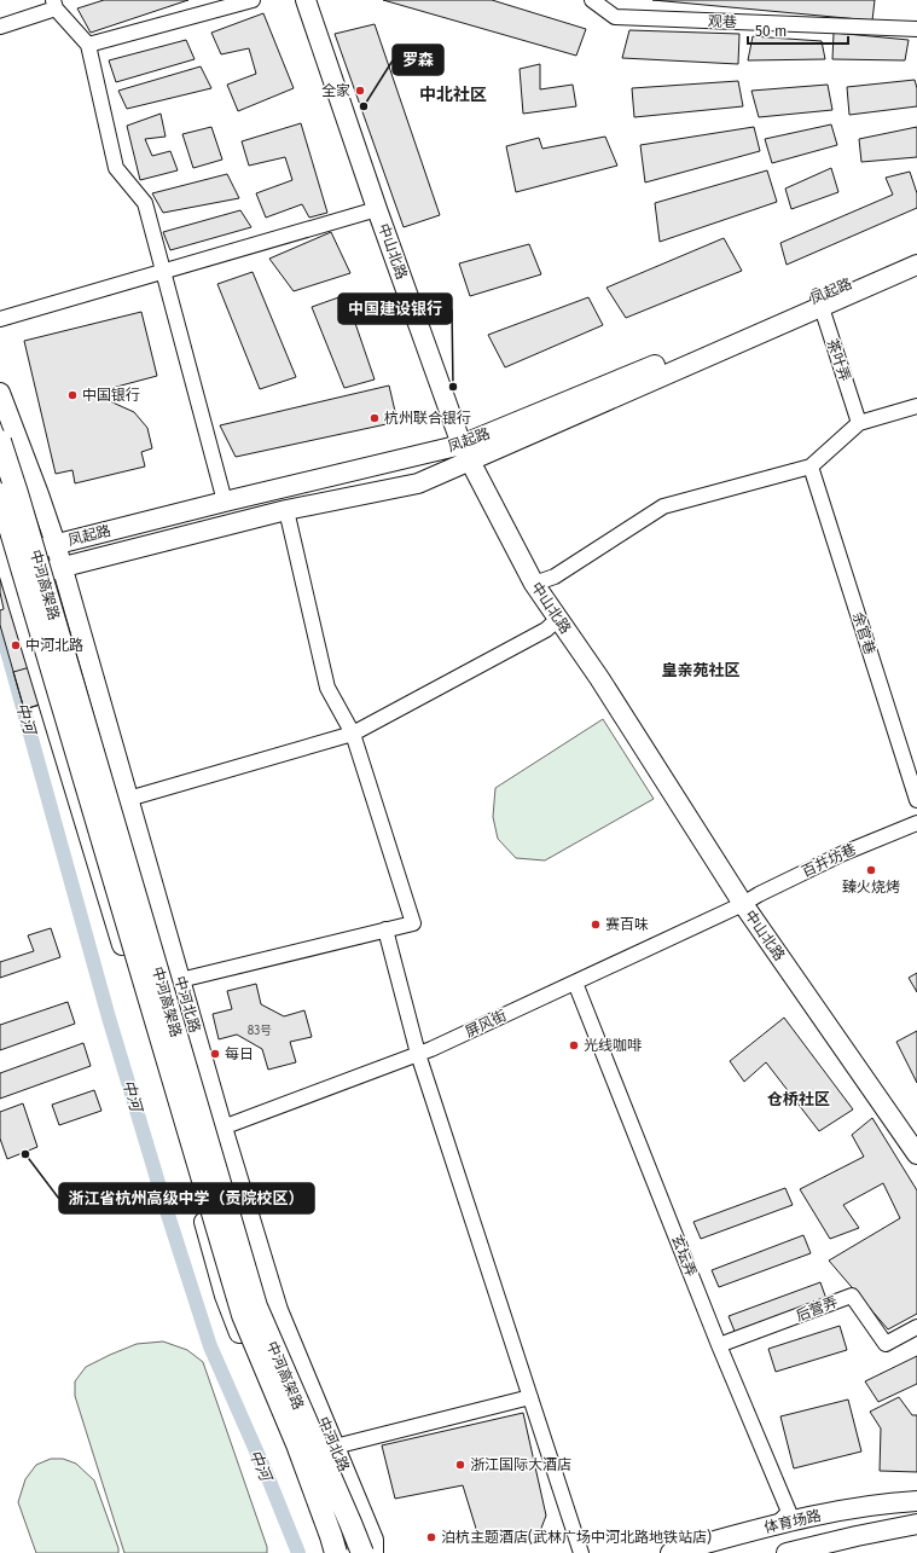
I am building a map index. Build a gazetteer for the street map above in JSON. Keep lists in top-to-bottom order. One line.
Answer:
{"streets":{"highway":["中河高架路"],"main road":["中山北路","凤起路","中河北路","体育场路"],"street":["观巷","茶叶弄","余官巷","百井坊巷","屏风街","玄坛弄","后营弄"]},"crossings":[["中山北路","凤起路"],["中山北路","百井坊巷"],["中山北路","屏风街"],["凤起路","茶叶弄"],["凤起路","中河北路"],["中河高架路","中河北路"],["百井坊巷","屏风街"],["中河北路","屏风街"],["屏风街","玄坛弄"],["玄坛弄","后营弄"],["玄坛弄","体育场路"]],"districts":["中北社区","皇亲苑社区","仓桥社区"],"water":["中河"],"places":["全家","罗森","中国建设银行","中国银行","杭州联合银行","中河北路","臻火烧烤","赛百味","光线咖啡","每日","浙江省杭州高级中学（贡院校区）","浙江国际大酒店","泊杭主题酒店(武林广场中河北路地铁站店)"],"house_numbers":["83号"],"scale_bar":"50 m"}
